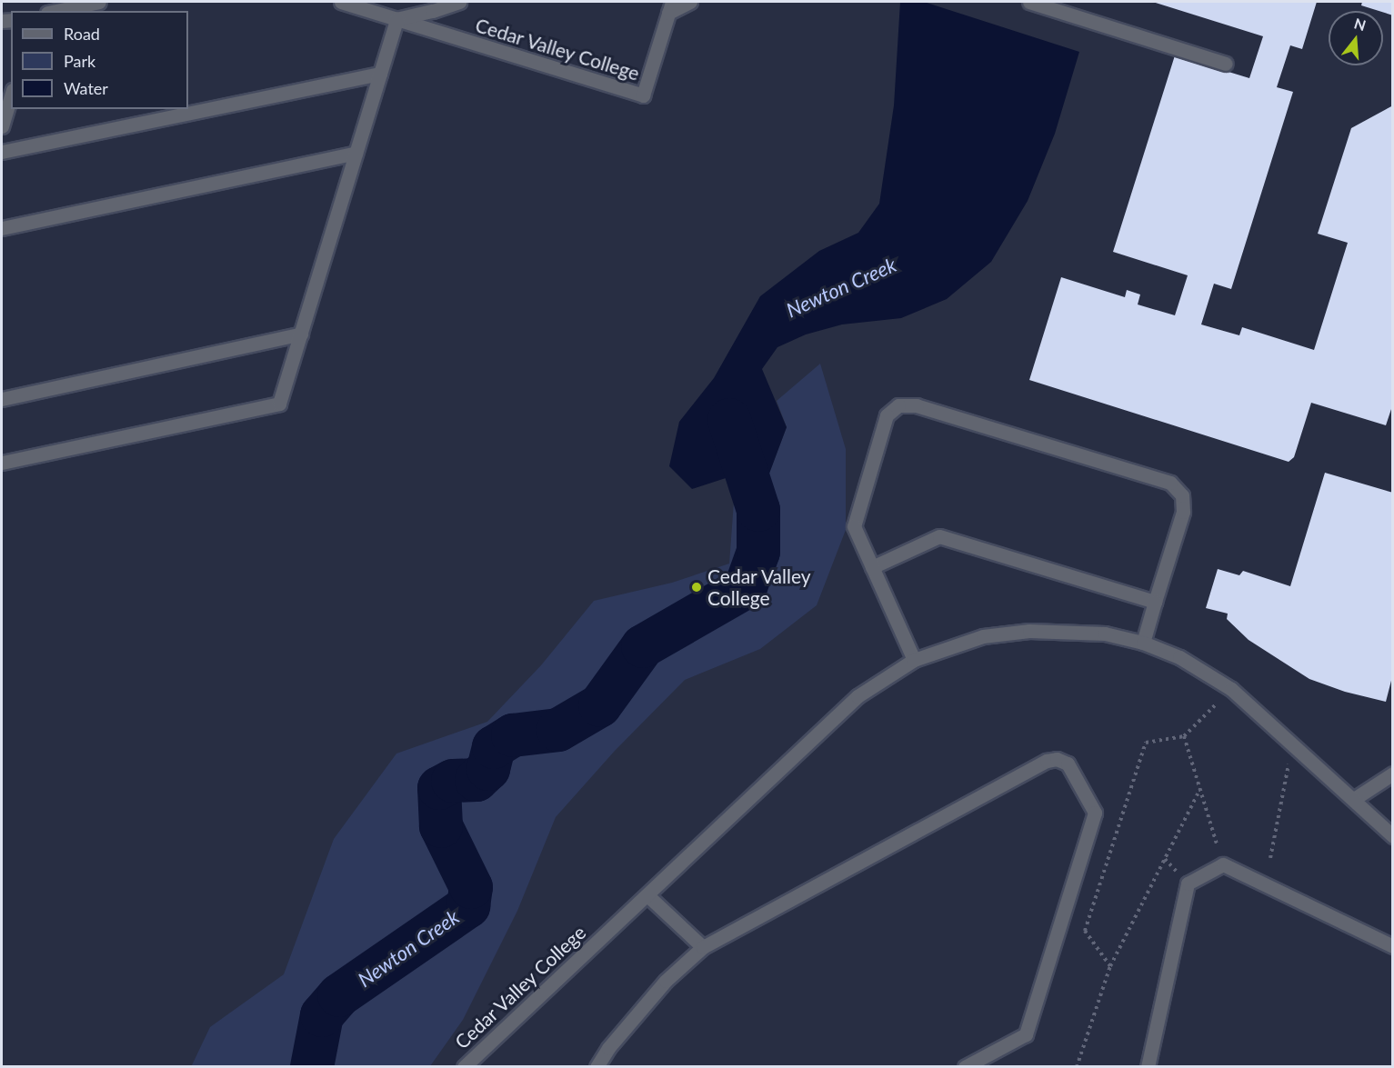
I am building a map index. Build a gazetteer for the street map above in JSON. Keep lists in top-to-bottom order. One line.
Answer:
{"streets":{"street":["Cedar Valley College"]},"water":["Newton Creek"],"places":["Cedar Valley College"],"legend":["Road","Park","Water"],"north":"top"}
